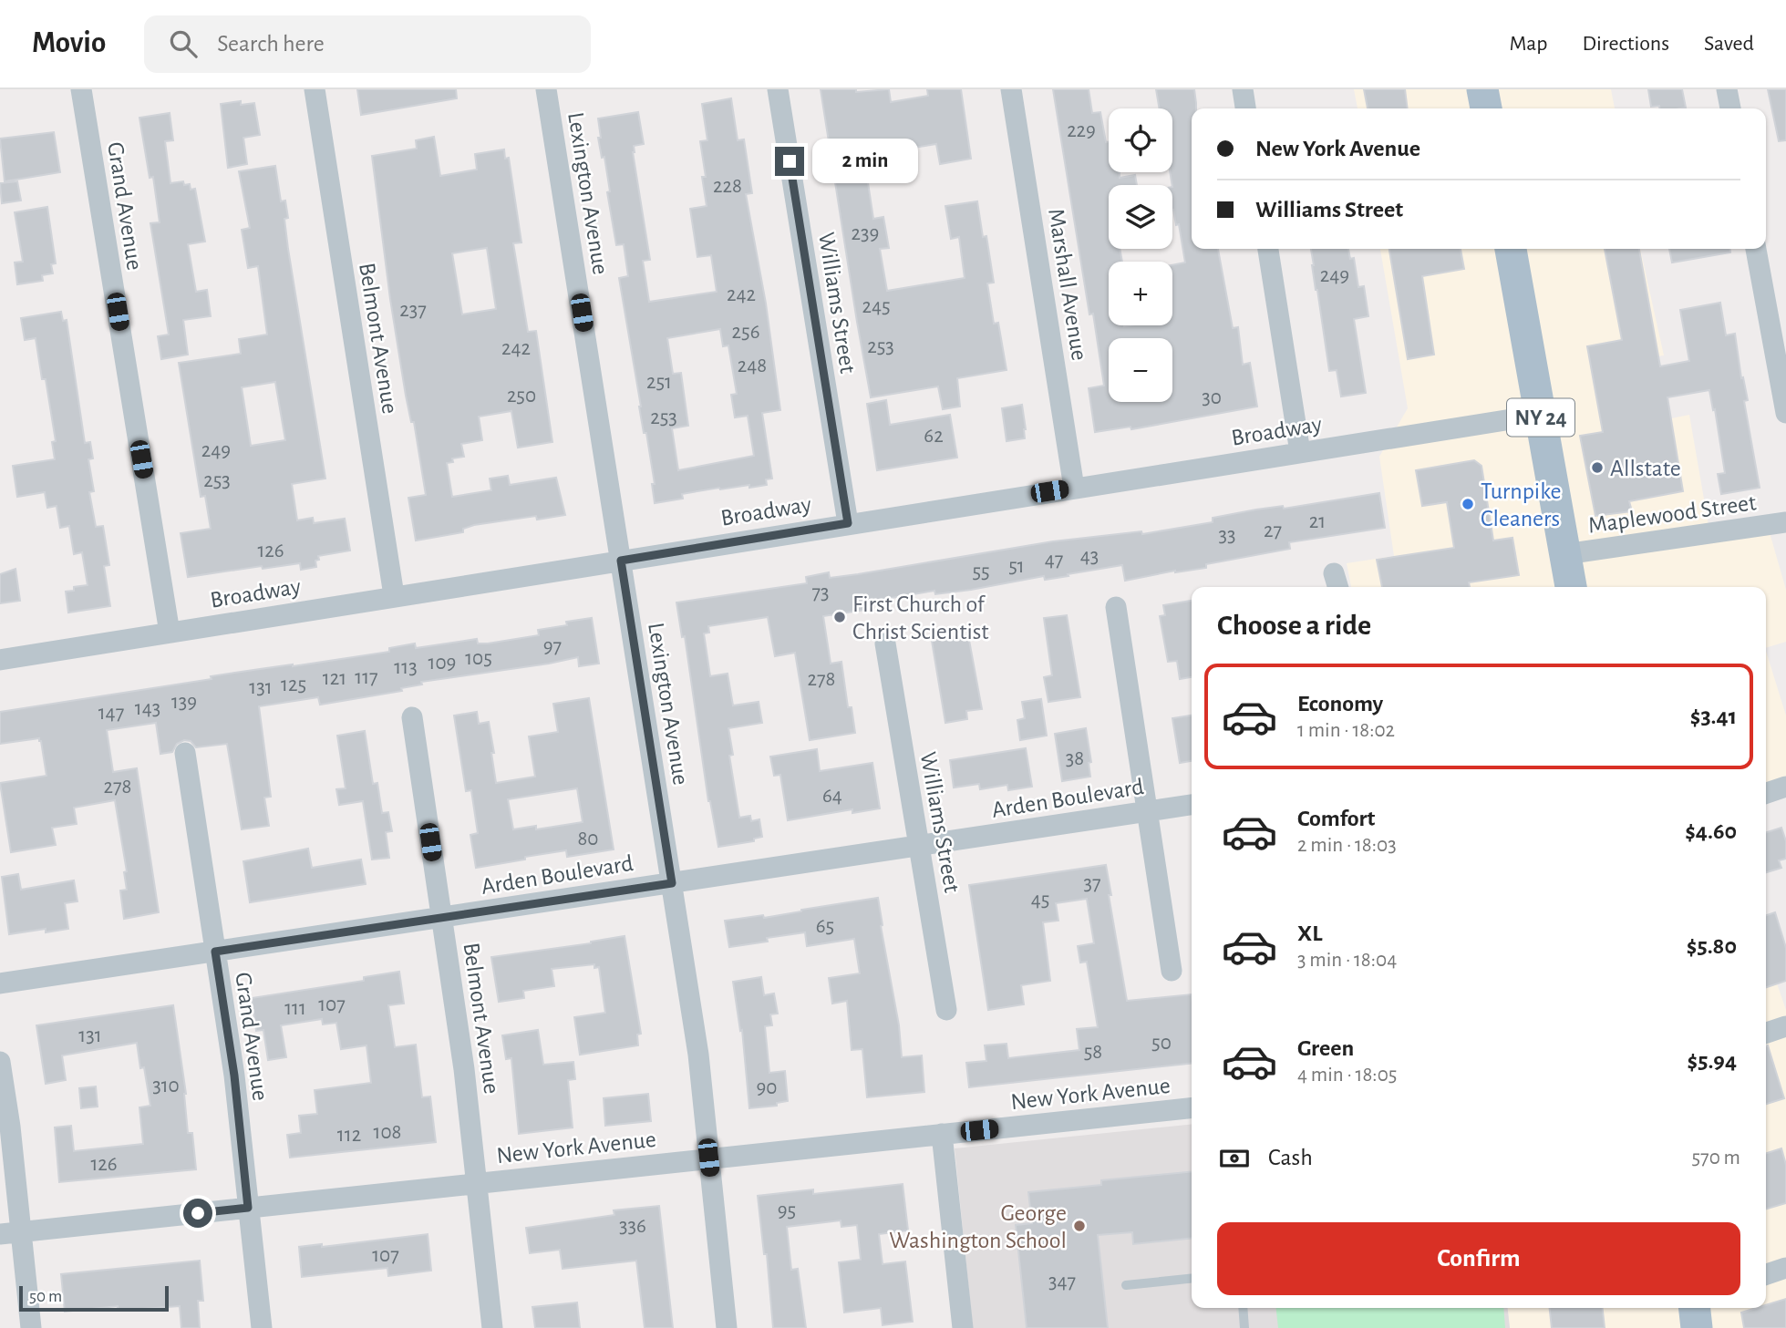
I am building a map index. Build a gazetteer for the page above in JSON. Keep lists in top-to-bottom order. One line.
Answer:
{"streets":{"main road":["NY 24"],"street":["Lexington Avenue","Grand Avenue","Marshall Avenue","Williams Street","Belmont Avenue","Broadway","Maplewood Street","Arden Boulevard","New York Avenue"]},"crossings":[["Lexington Avenue","Broadway"],["Lexington Avenue","Arden Boulevard"],["Lexington Avenue","New York Avenue"],["Grand Avenue","Broadway"],["Grand Avenue","Arden Boulevard"],["Grand Avenue","New York Avenue"],["Marshall Avenue","Broadway"],["Williams Street","Broadway"],["Williams Street","Arden Boulevard"],["Belmont Avenue","Broadway"],["Belmont Avenue","Arden Boulevard"],["Belmont Avenue","New York Avenue"],["NY 24","Broadway"],["NY 24","Maplewood Street"]],"places":["Allstate","Turnpike Cleaners","First Church of Christ Scientist","George Washington School"],"house_numbers":["229","228","239","249","242","245","237","256","253","242","248","251","250","30","253","62","249","253","21","27","33","126","43","47","51","55","73","97","105","109","113","117","121","278","125","131","139","143","147","38","278","64","80","37","45","65","107","111","131","50","58","310","90","108","112","126","95","336","107","347"],"scale_bar":"50 m","page":{"header":"Movio","search":"Search here","nav":["Map","Directions","Saved"],"map_buttons":["+","−"],"banner":["New York Avenue","Williams Street"],"bubble":"2 min","heading":"Choose a ride","list":[{"name":"Economy","note":"1 min · 18:02","value":"$3.41"},{"name":"Comfort","note":"2 min · 18:03","value":"$4.60"},{"name":"XL","note":"3 min · 18:04","value":"$5.80"},{"name":"Green","note":"4 min · 18:05","value":"$5.94"}],"pay":["Cash","570 m"],"buttons":"Confirm","scale":"50 m"}}
